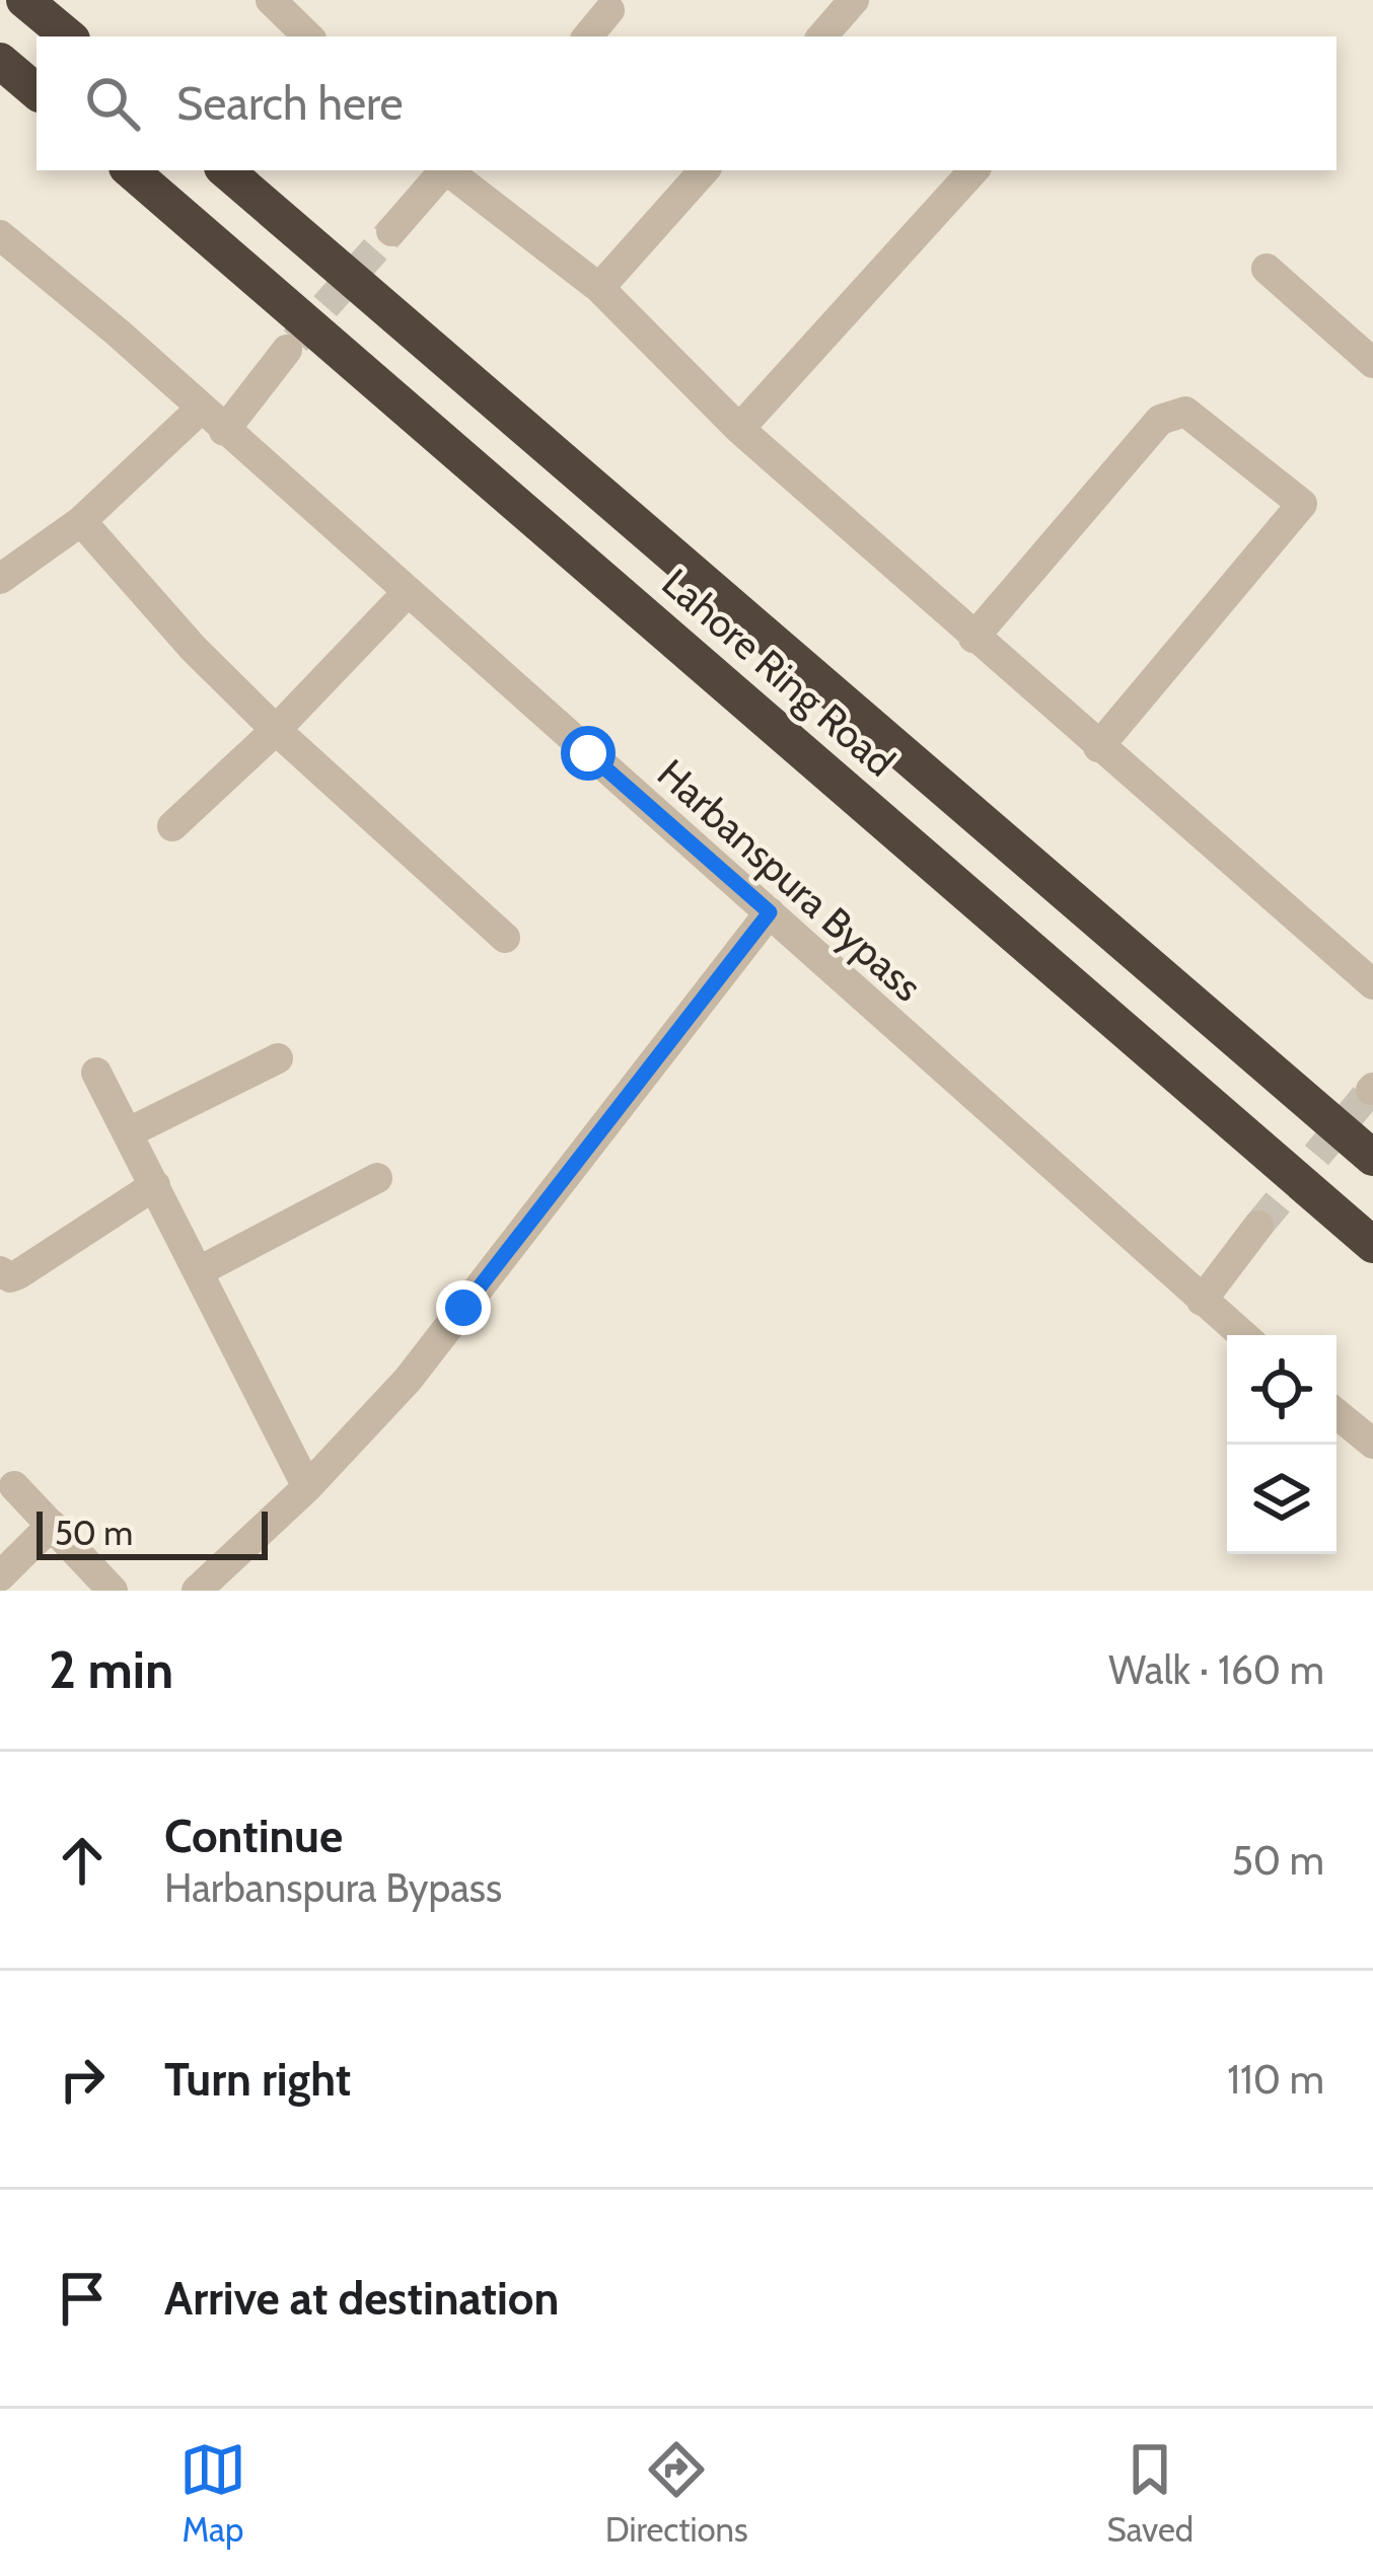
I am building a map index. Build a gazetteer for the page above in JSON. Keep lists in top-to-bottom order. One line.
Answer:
{"streets":{"highway":["Lahore Ring Road"],"street":["Harbanspura Bypass"]},"scale_bar":"50 m","page":{"search":"Search here","scale":"50 m","heading":["2 min","Walk · 160 m"],"list":[["Continue","Harbanspura Bypass","50 m"],["Turn right","110 m"],"Arrive at destination"],"nav":["Map","Directions","Saved"]}}
